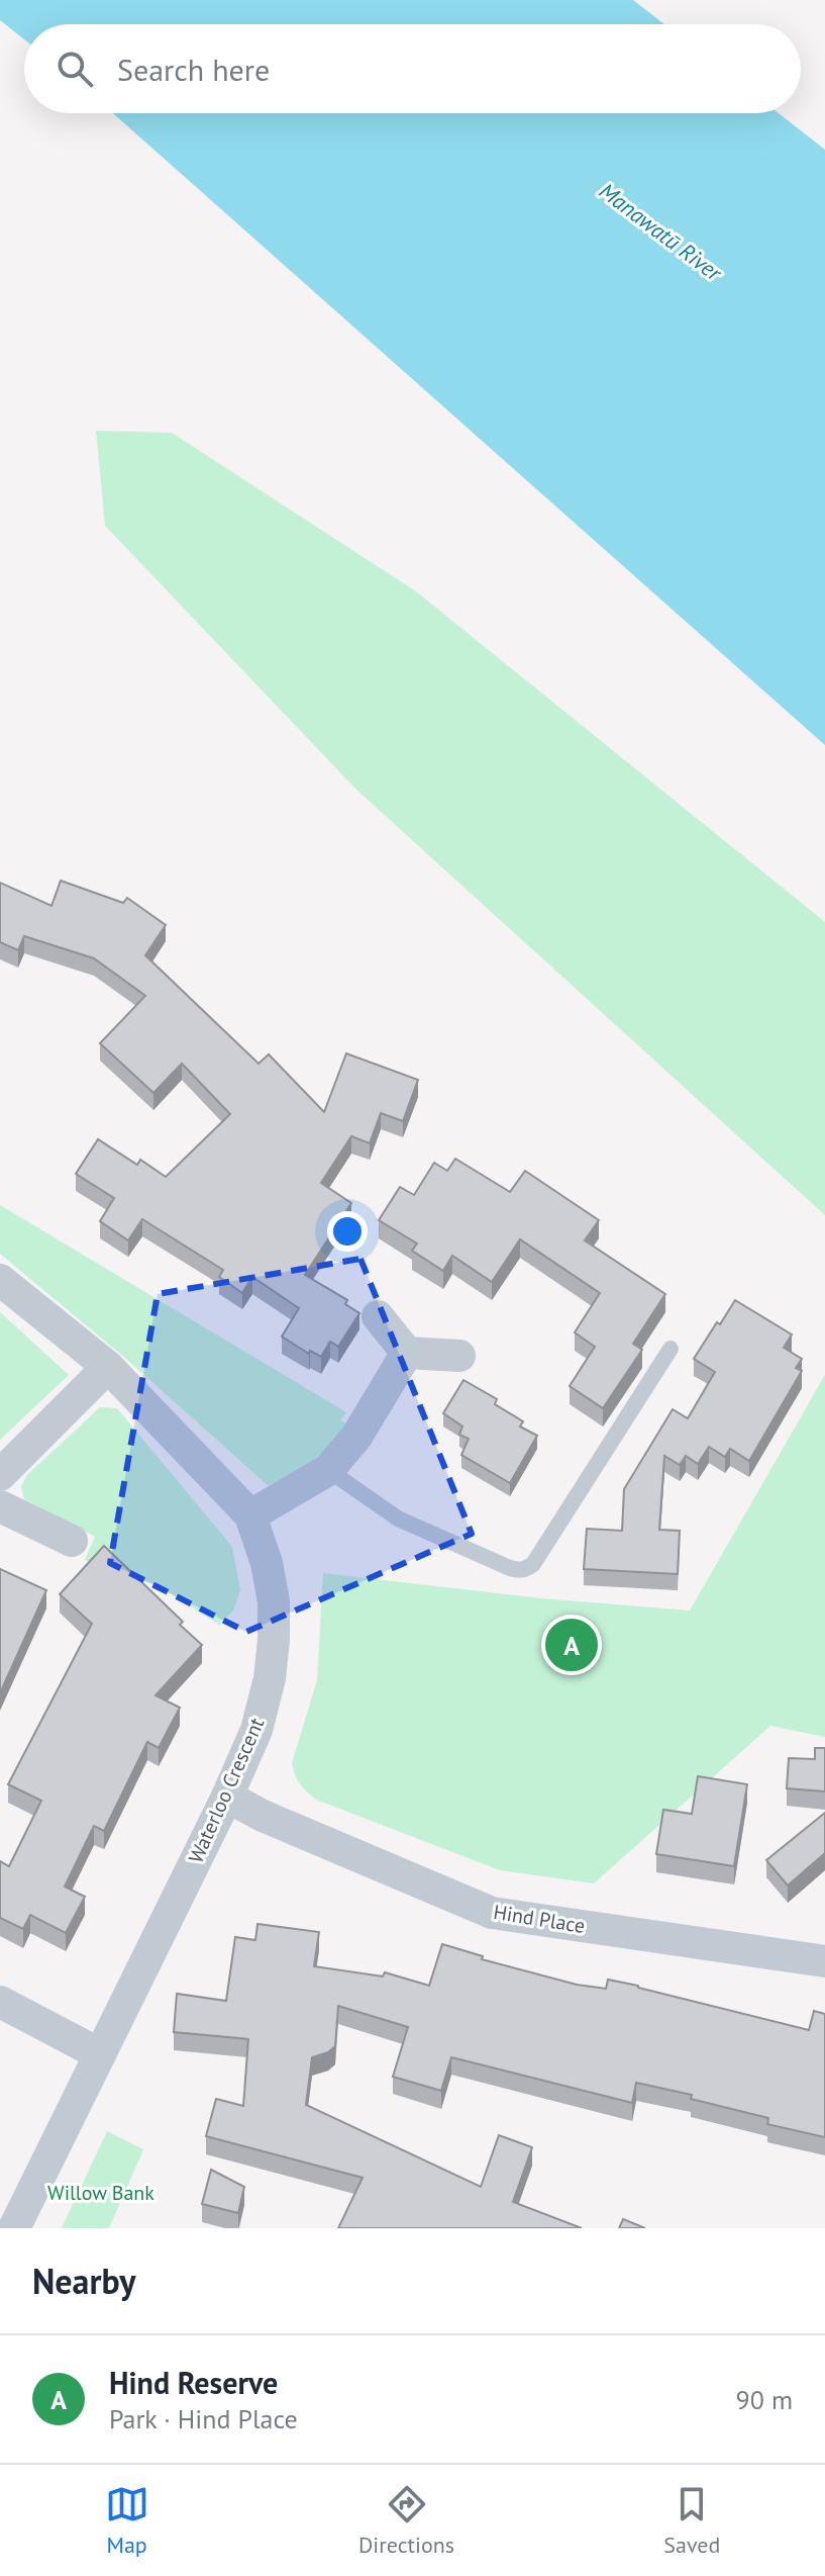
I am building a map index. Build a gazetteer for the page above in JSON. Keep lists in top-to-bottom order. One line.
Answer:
{"streets":{"street":["Waterloo Crescent","Hind Place"]},"crossings":[["Waterloo Crescent","Hind Place"]],"water":["Manawatū River"],"parks":["Willow Bank"],"page":{"search":"Search here","pins":"A","heading":"Nearby","list":[{"mark":"A","name":"Hind Reserve","note":"Park · Hind Place","value":"90 m"}],"nav":["Map","Directions","Saved"]}}
